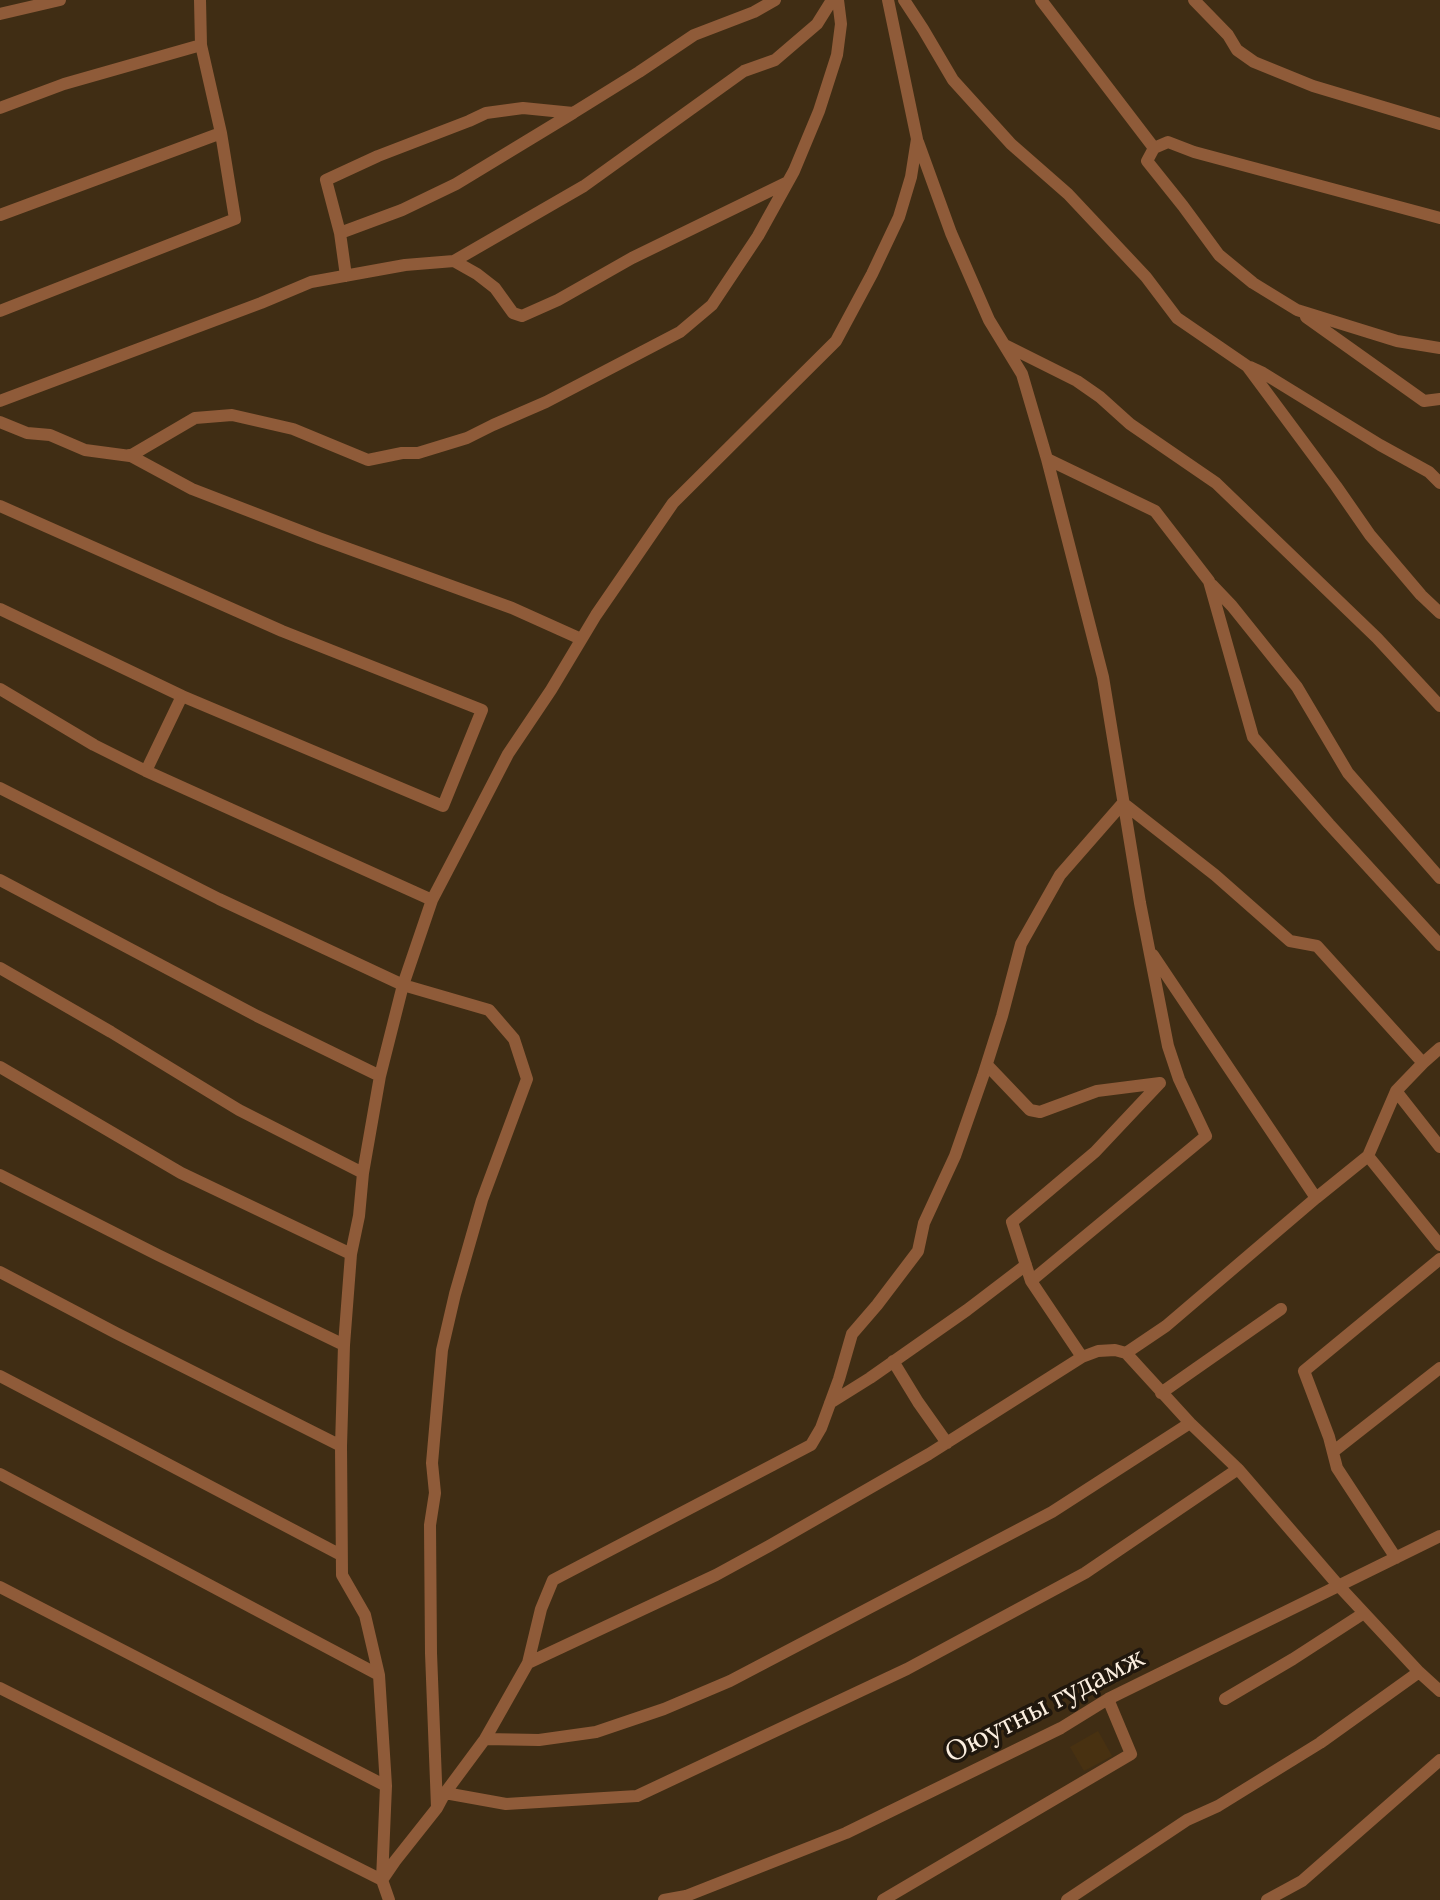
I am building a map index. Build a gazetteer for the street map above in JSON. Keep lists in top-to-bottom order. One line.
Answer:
{"streets":{"street":["Оюутны гудамж"]}}
